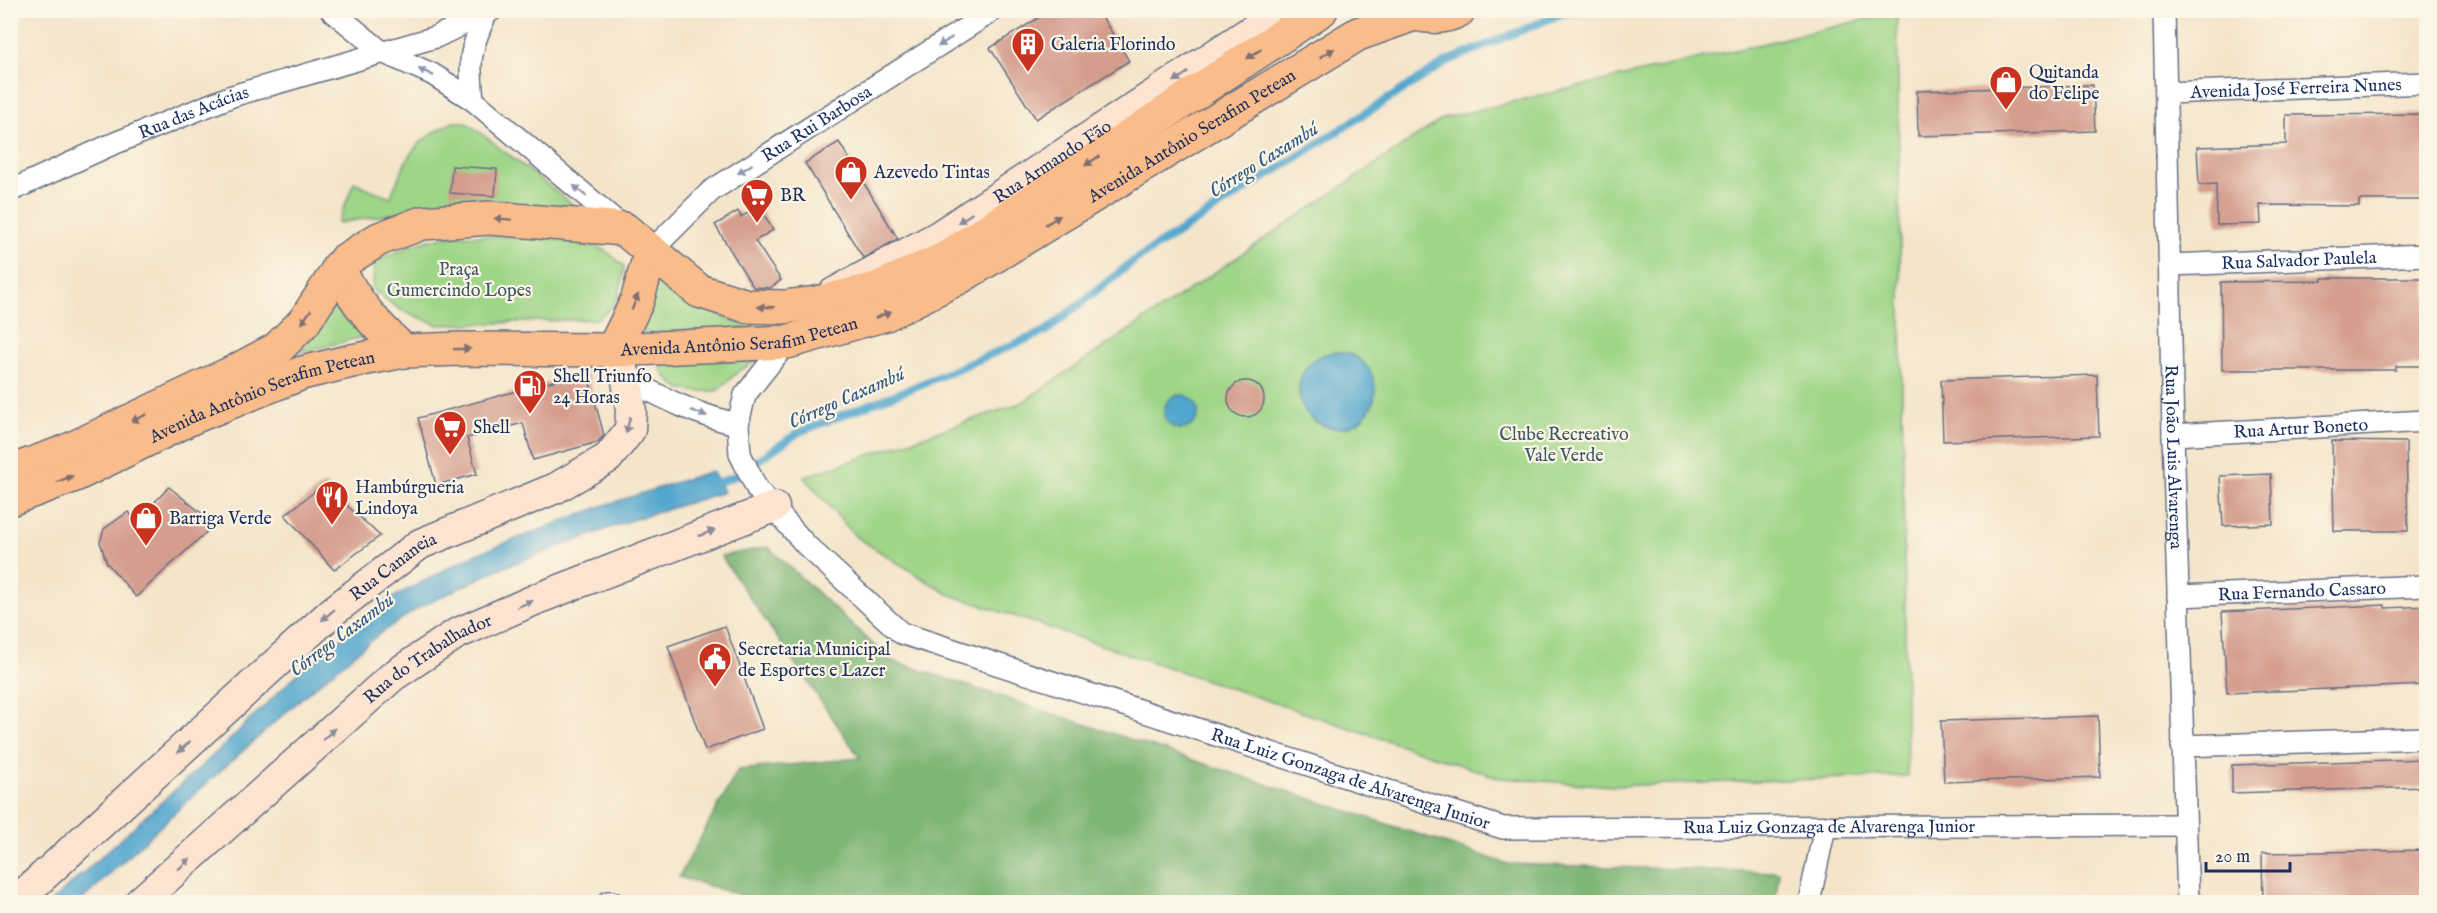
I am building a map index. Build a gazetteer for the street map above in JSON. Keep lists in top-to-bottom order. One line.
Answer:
{"streets":{"main road":["Avenida Antônio Serafim Petean"],"street":["Avenida José Ferreira Nunes","Rua das Acácias","Rua Rui Barbosa","Rua Armando Fão","Rua Salvador Paulela","Rua Artur Boneto","Rua João Luis Alvarenga","Rua Cananeia","Rua Fernando Cassaro","Rua do Trabalhador","Rua Luiz Gonzaga de Alvarenga Junior"]},"crossings":[["Avenida José Ferreira Nunes","Rua João Luis Alvarenga"],["Rua Rui Barbosa","Avenida Antônio Serafim Petean"],["Avenida Antônio Serafim Petean","Rua Armando Fão"],["Avenida Antônio Serafim Petean","Rua Cananeia"],["Avenida Antônio Serafim Petean","Rua Luiz Gonzaga de Alvarenga Junior"],["Rua Salvador Paulela","Rua João Luis Alvarenga"],["Rua Artur Boneto","Rua João Luis Alvarenga"],["Rua João Luis Alvarenga","Rua Fernando Cassaro"],["Rua João Luis Alvarenga","Rua Luiz Gonzaga de Alvarenga Junior"],["Rua do Trabalhador","Rua Luiz Gonzaga de Alvarenga Junior"]],"one_way":["Rua Rui Barbosa","Rua Armando Fão","Rua Cananeia","Rua do Trabalhador"],"water":["Córrego Caxambú"],"parks":["Praça Gumercindo Lopes","Clube Recreativo Vale Verde"],"places":{"building":["Galeria Florindo"],"shop":["Quitanda do Felipe","Azevedo Tintas","Barriga Verde"],"supermarket":["BR","Shell"],"fuel station":["Shell Triunfo 24 Horas"],"restaurant":["Hambúrgueria Lindoya"],"public building":["Secretaria Municipal de Esportes e Lazer"]},"scale_bar":"20 m"}
